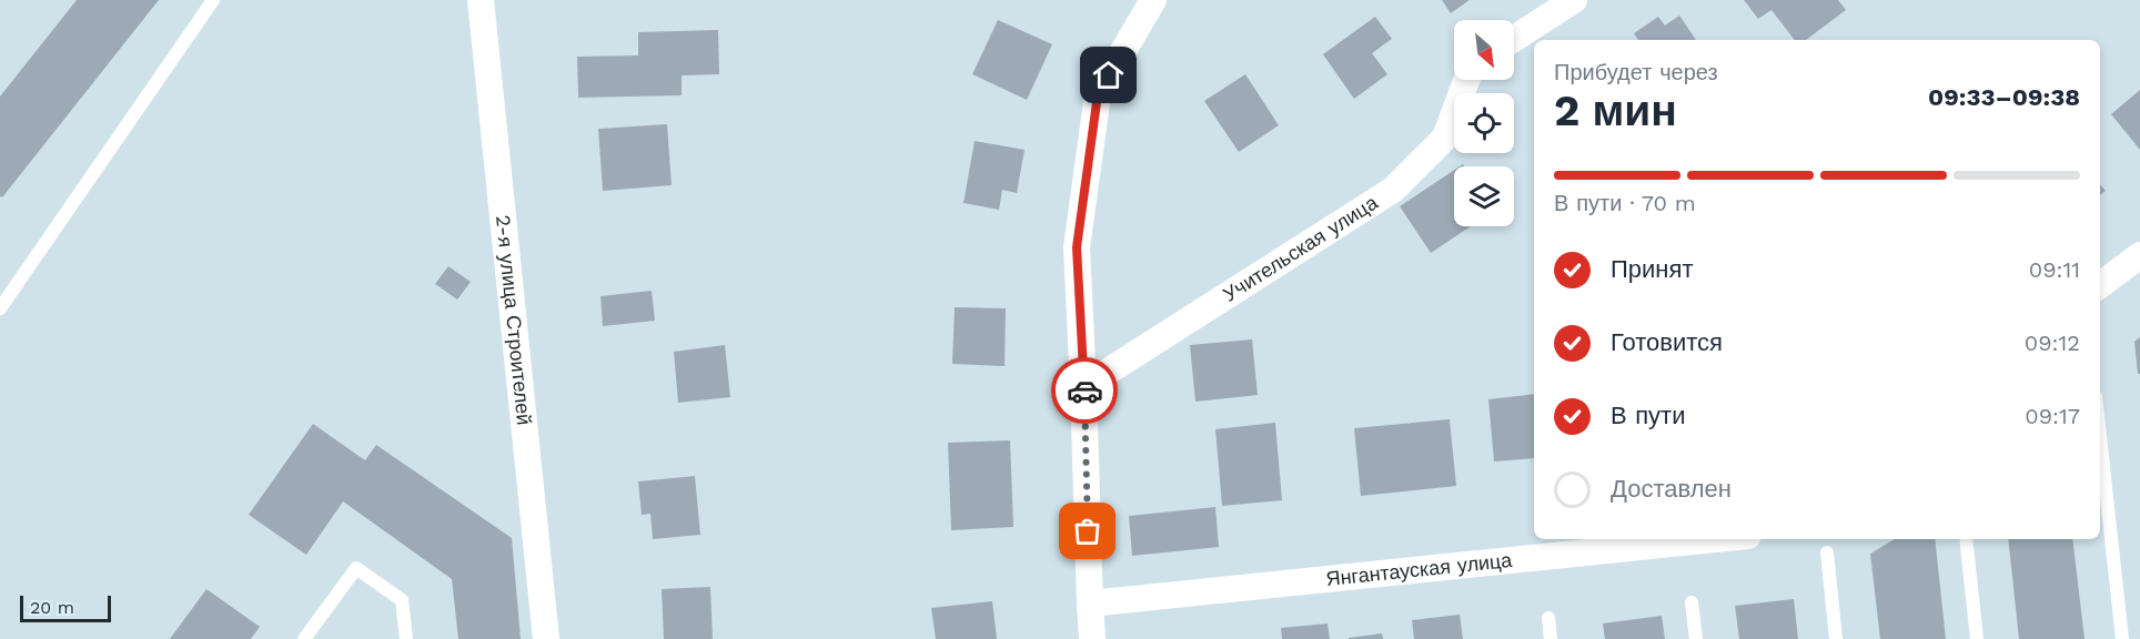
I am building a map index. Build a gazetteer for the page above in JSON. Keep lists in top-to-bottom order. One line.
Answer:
{"streets":{"street":["Учительская улица","2-я улица Строителей","Янгантауская улица"]},"scale_bar":"20 m","north":"bottom right","page":{"heading":["2 мин","Прибудет через","09:33–09:38"],"bar":"В пути · 70 m","list":[["Принят","09:11"],["Готовится","09:12"],["В пути","09:17"],"Доставлен"],"scale":"20 m"}}
